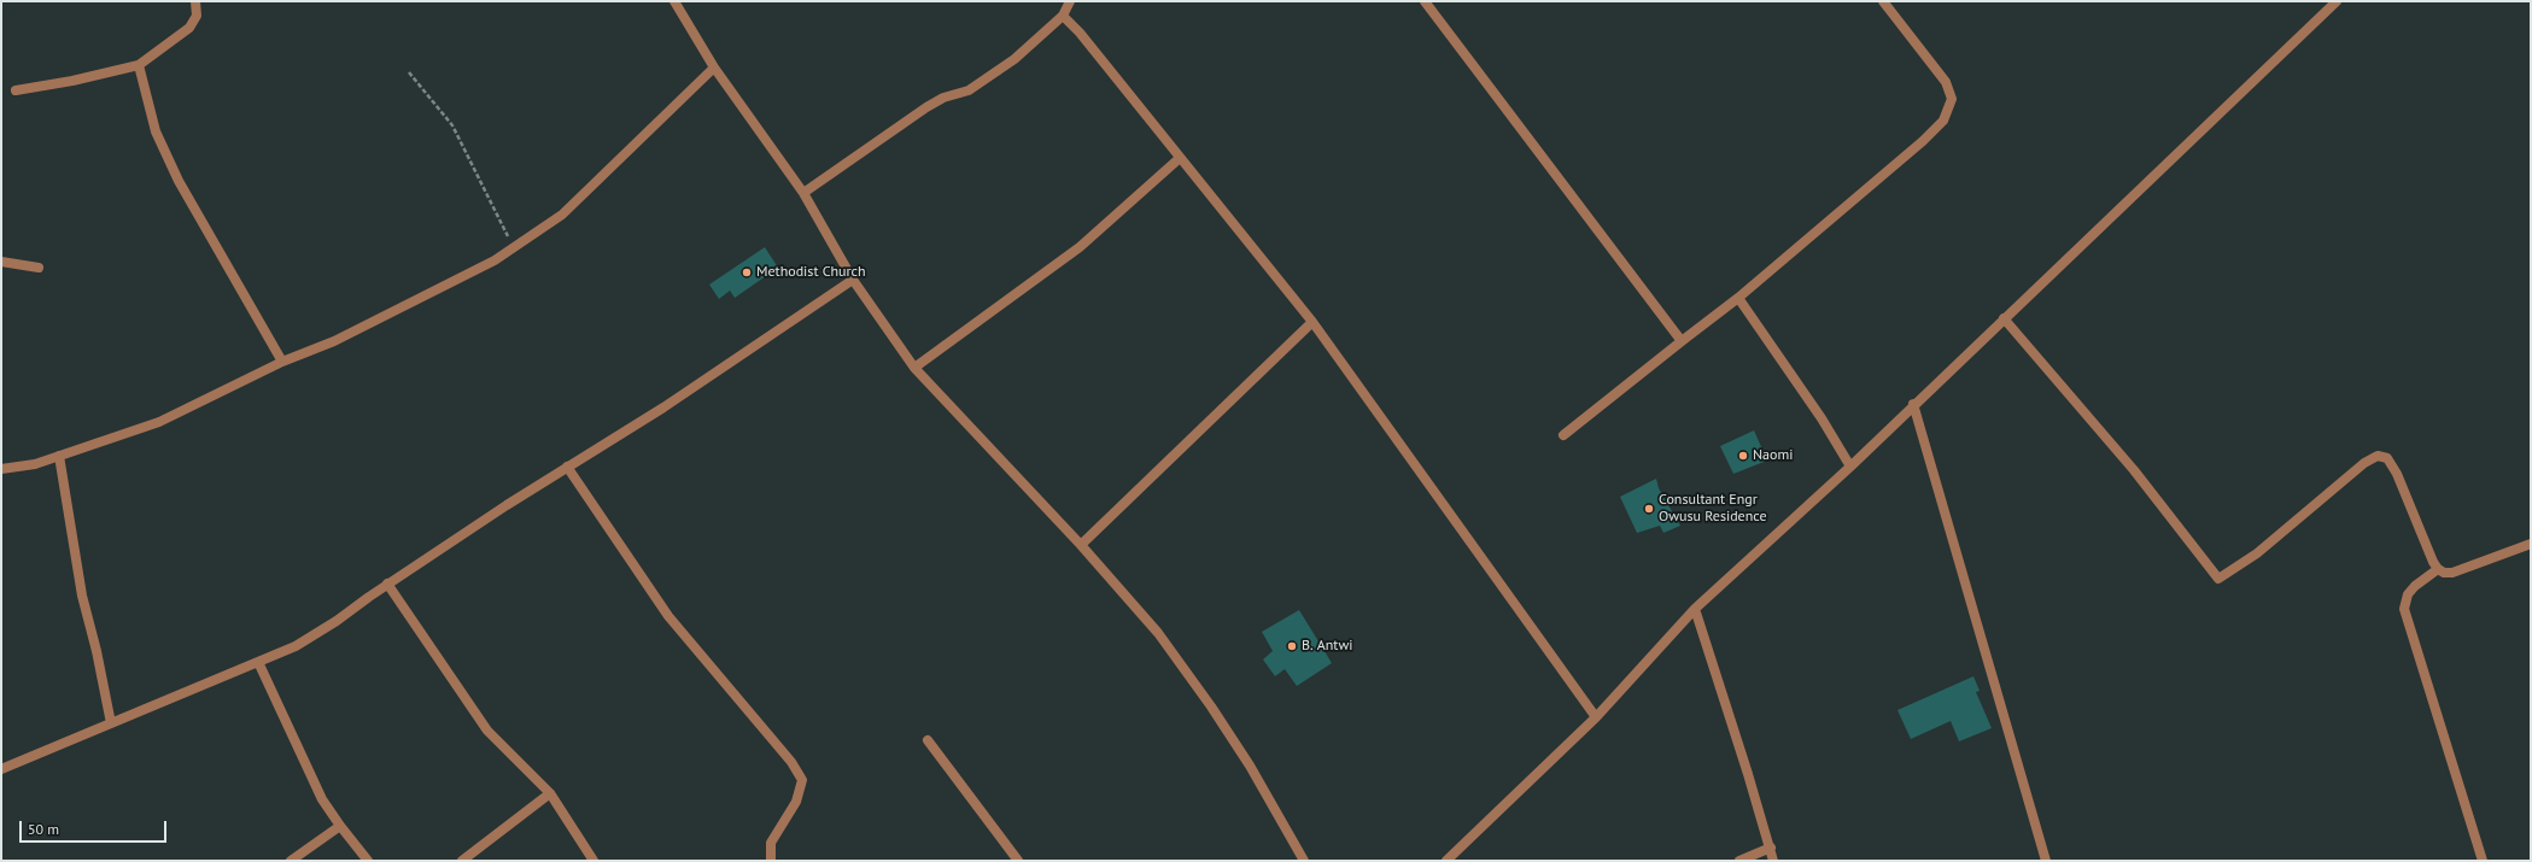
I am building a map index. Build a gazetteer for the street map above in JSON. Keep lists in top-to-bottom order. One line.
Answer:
{"places":["Methodist Church","Naomi","Consultant Engr Owusu Residence","B. Antwi"],"scale_bar":"50 m"}
